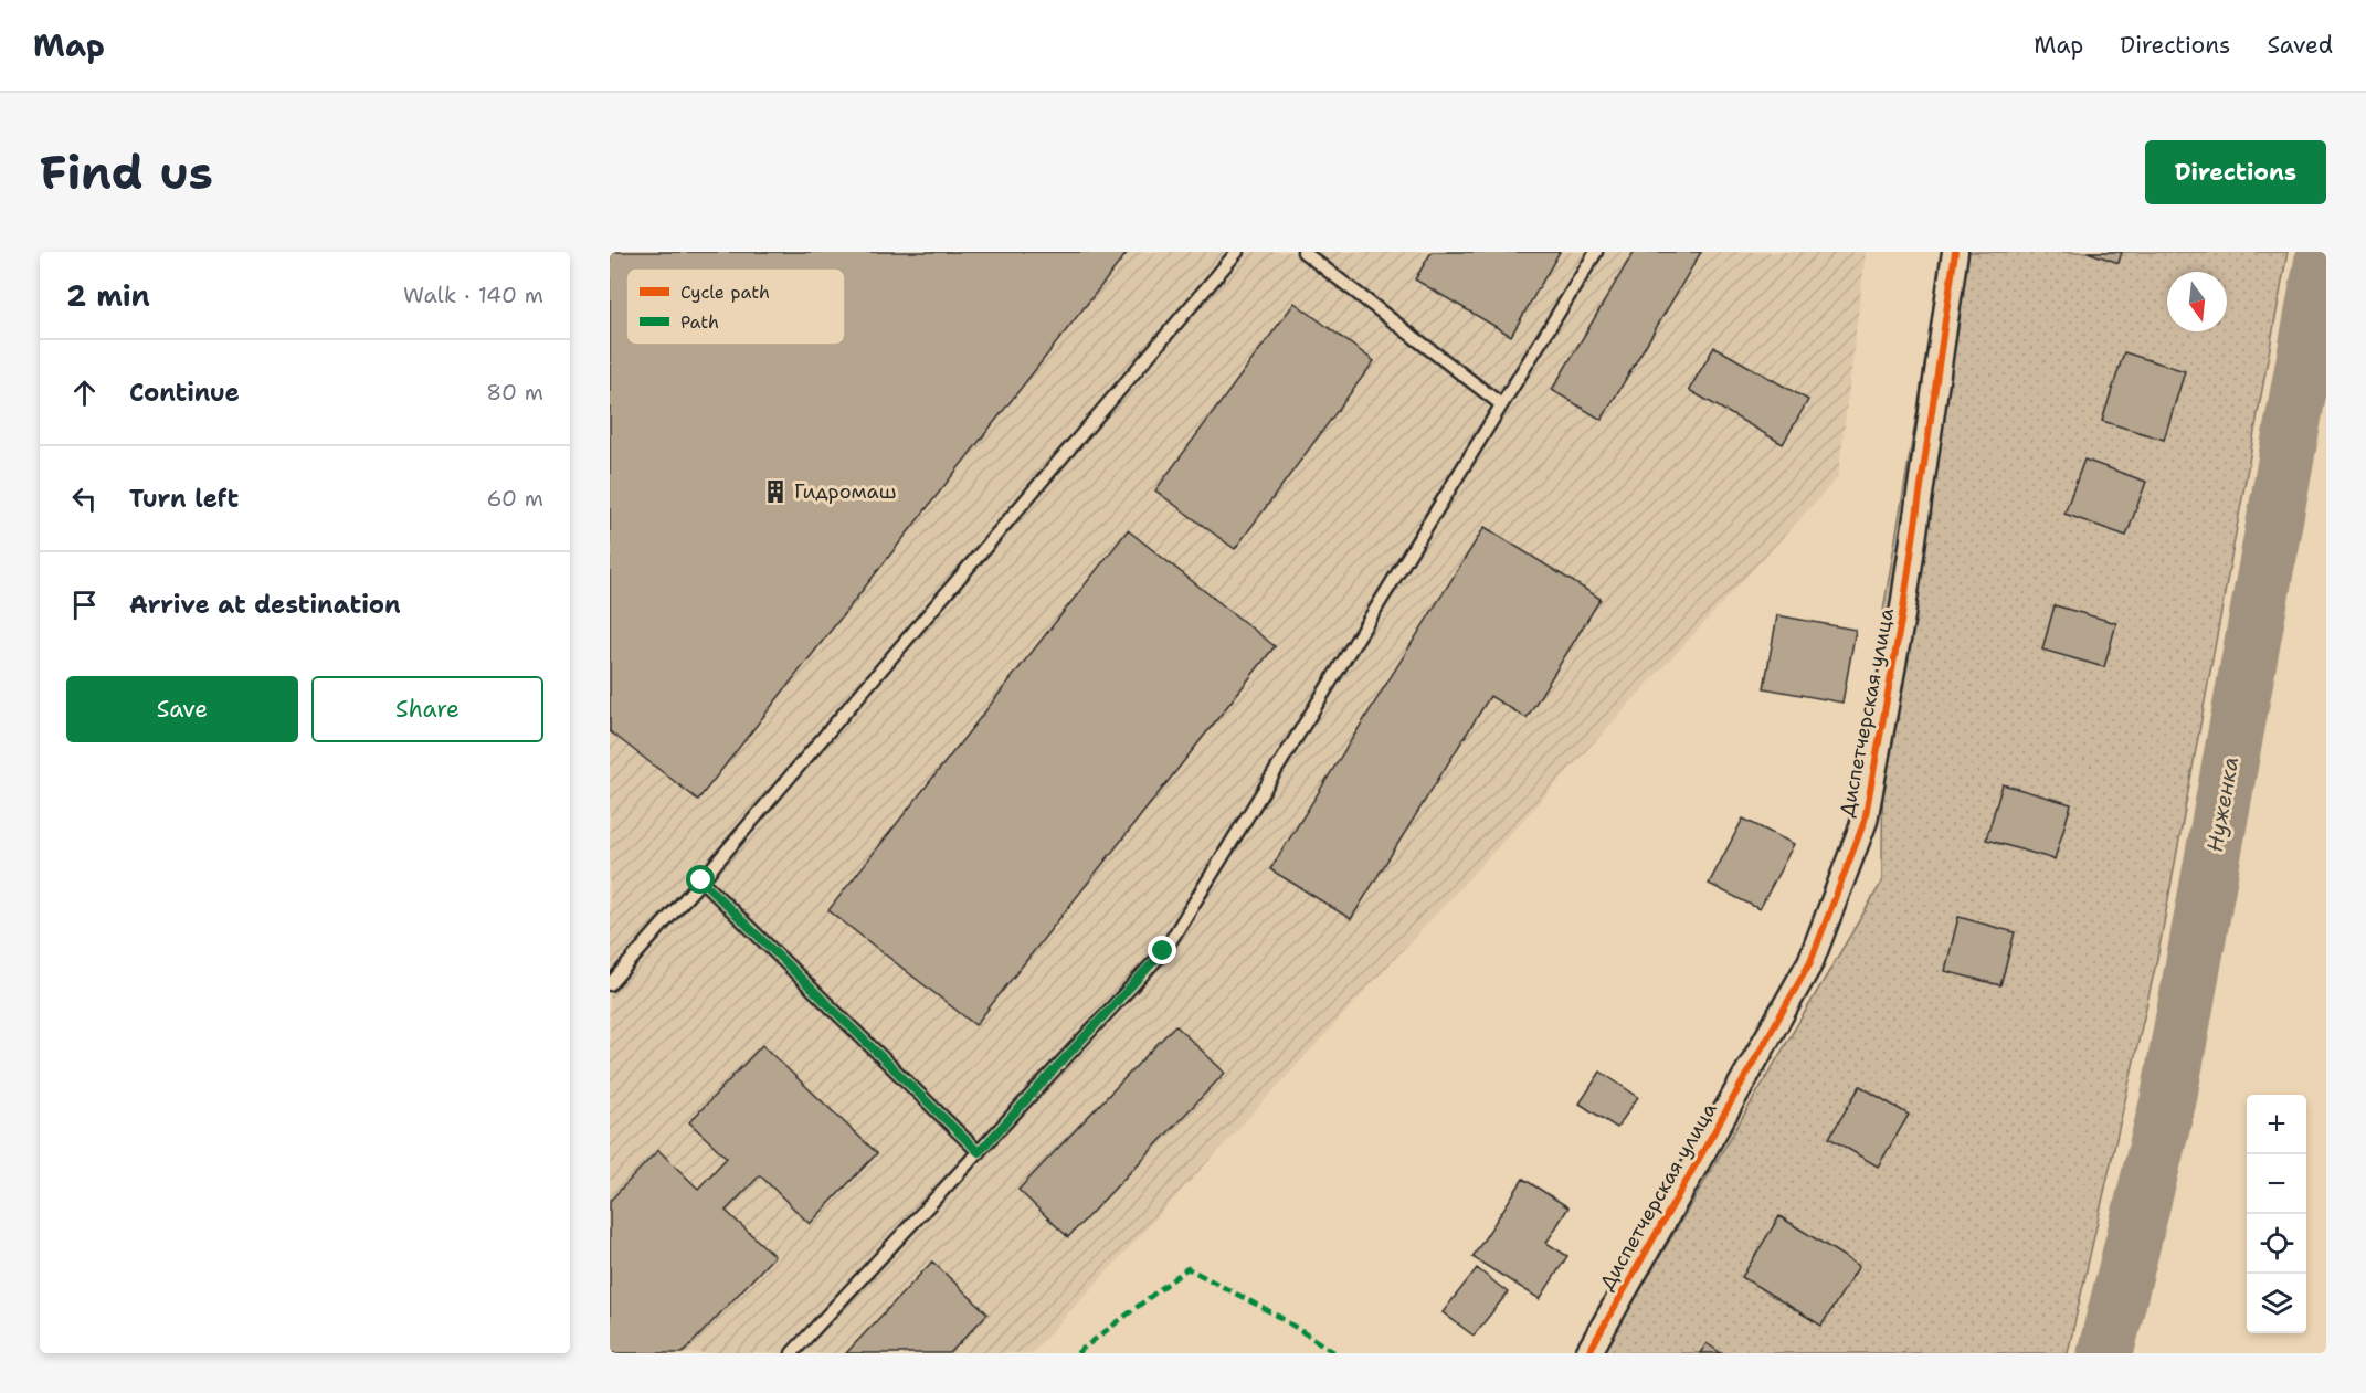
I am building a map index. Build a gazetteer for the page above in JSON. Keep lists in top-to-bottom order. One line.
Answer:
{"streets":{"street":["Диспетчерская улица"]},"water":["Нуженка"],"places":{"building":["Гидромаш"]},"legend":["Cycle path","Path"],"north":"bottom","page":{"header":"Map","nav":["Map","Directions","Saved"],"buttons":["Directions",["Save","Share"]],"title":"Find us","heading":["2 min","Walk · 140 m"],"list":[["Continue","80 m"],["Turn left","60 m"],"Arrive at destination"],"map_buttons":["+","−"]}}
